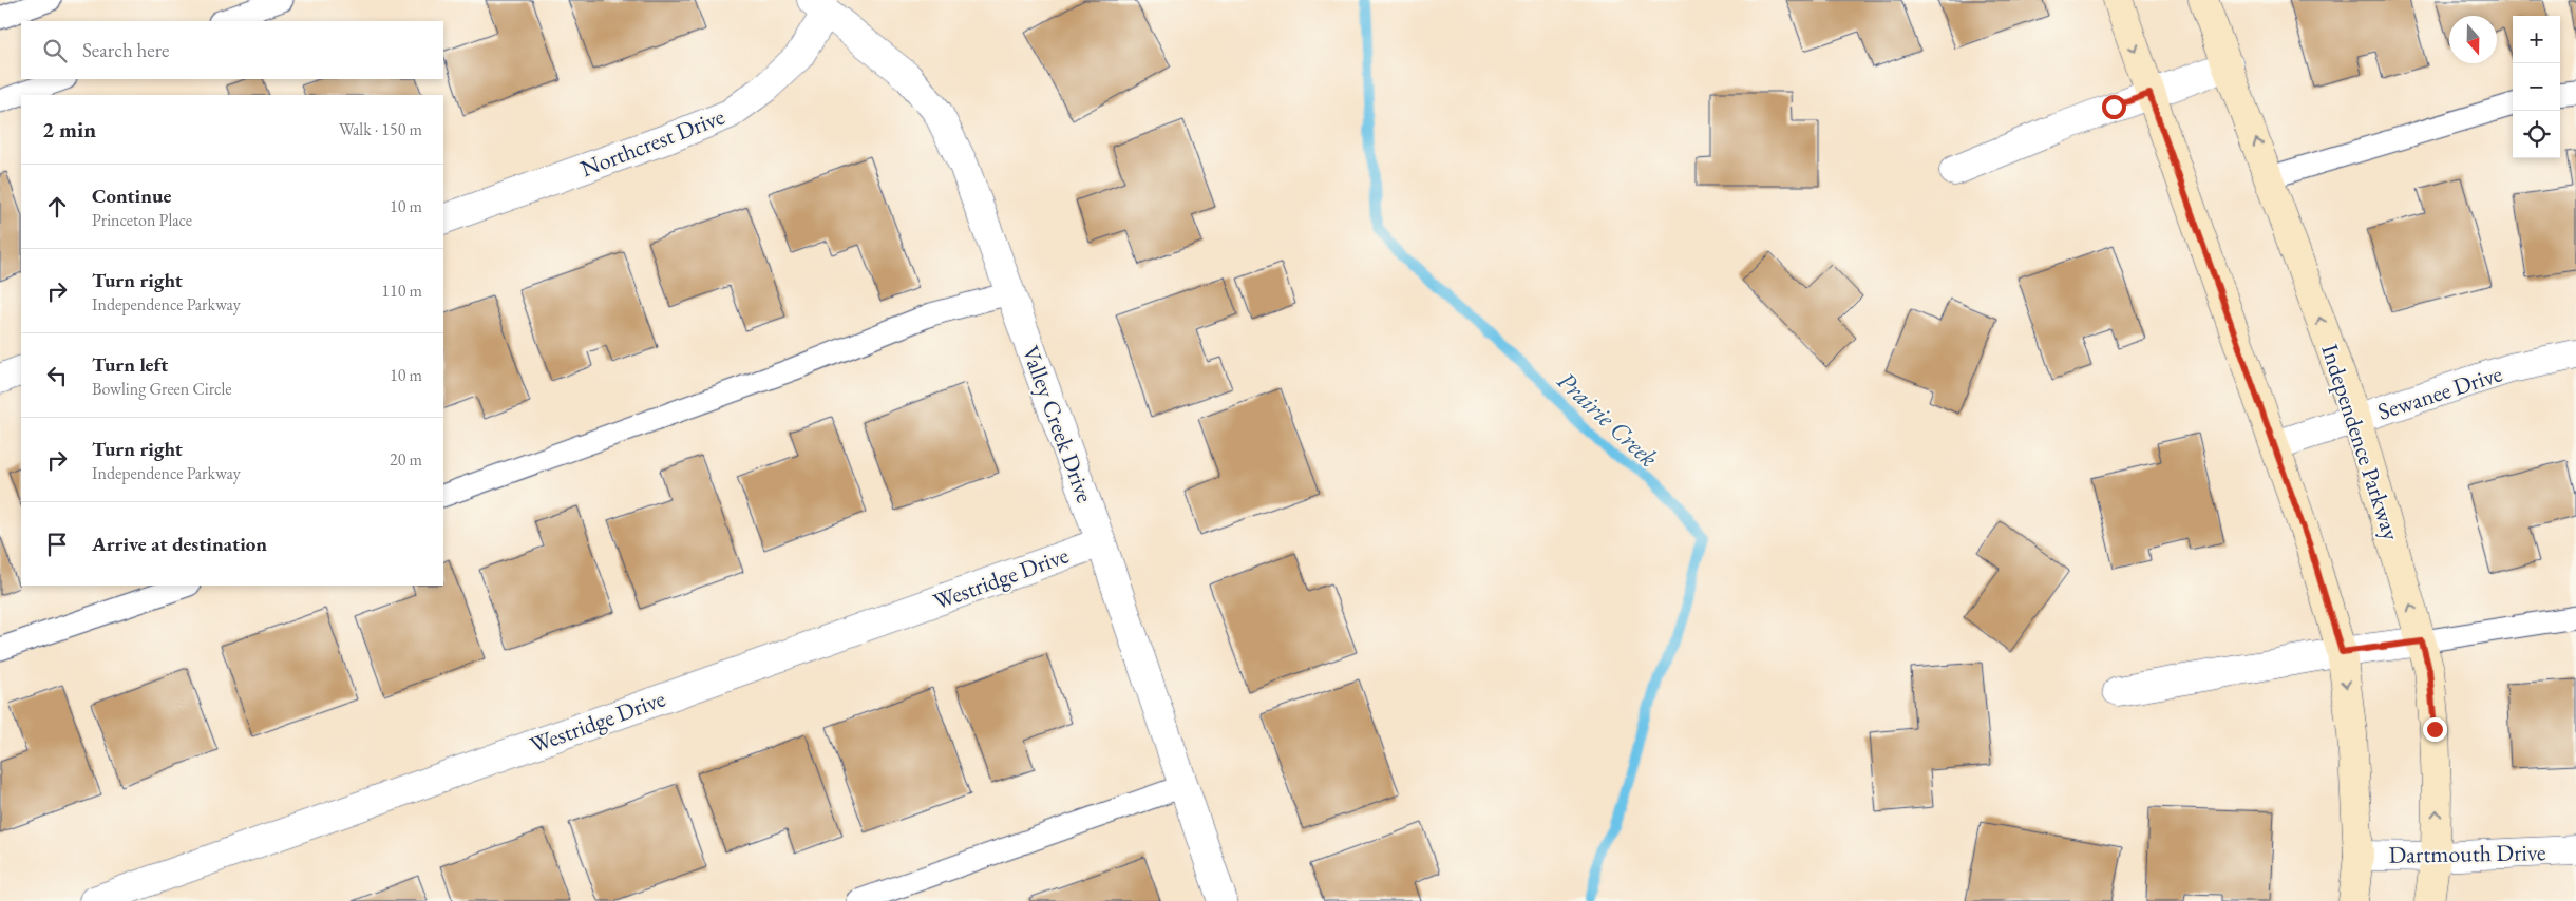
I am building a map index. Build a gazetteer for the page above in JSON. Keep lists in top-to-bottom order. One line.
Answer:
{"streets":{"main road":["Independence Parkway"],"street":["Northcrest Drive","Sewanee Drive","Valley Creek Drive","Westridge Drive","Dartmouth Drive"]},"crossings":[["Northcrest Drive","Valley Creek Drive"],["Sewanee Drive","Independence Parkway"],["Valley Creek Drive","Westridge Drive"],["Independence Parkway","Dartmouth Drive"]],"water":["Prairie Creek"],"north":"bottom","page":{"map_buttons":["+","−"],"search":"Search here","heading":["2 min","Walk · 150 m"],"list":[["Continue","Princeton Place","10 m"],["Turn right","Independence Parkway","110 m"],["Turn left","Bowling Green Circle","10 m"],["Turn right","Independence Parkway","20 m"],"Arrive at destination"]}}
